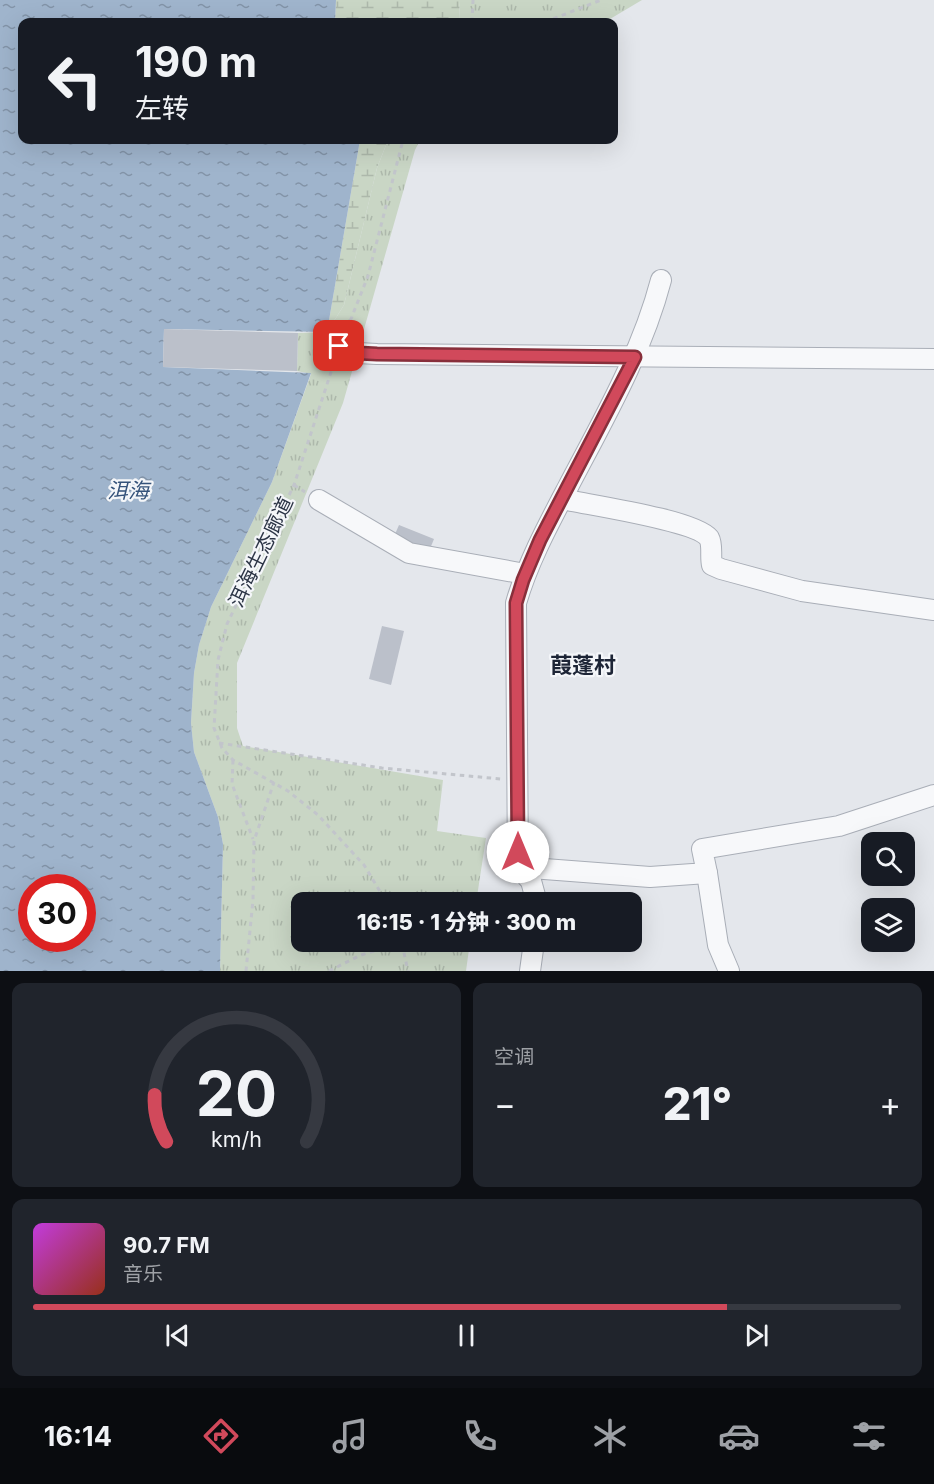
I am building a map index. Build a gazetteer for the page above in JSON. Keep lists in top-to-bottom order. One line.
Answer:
{"streets":{"path":["洱海生态廊道"]},"districts":["葭蓬村"],"water":["洱海"],"page":{"turn":["190 m","左转"],"limit":"30","trip":"16:15 · 1 分钟 · 300 m","tile":"空调","heat":["−","21°","+"],"song":["90.7 FM","音乐"],"tabs":"16:14","gauge":["20","km/h"]}}
